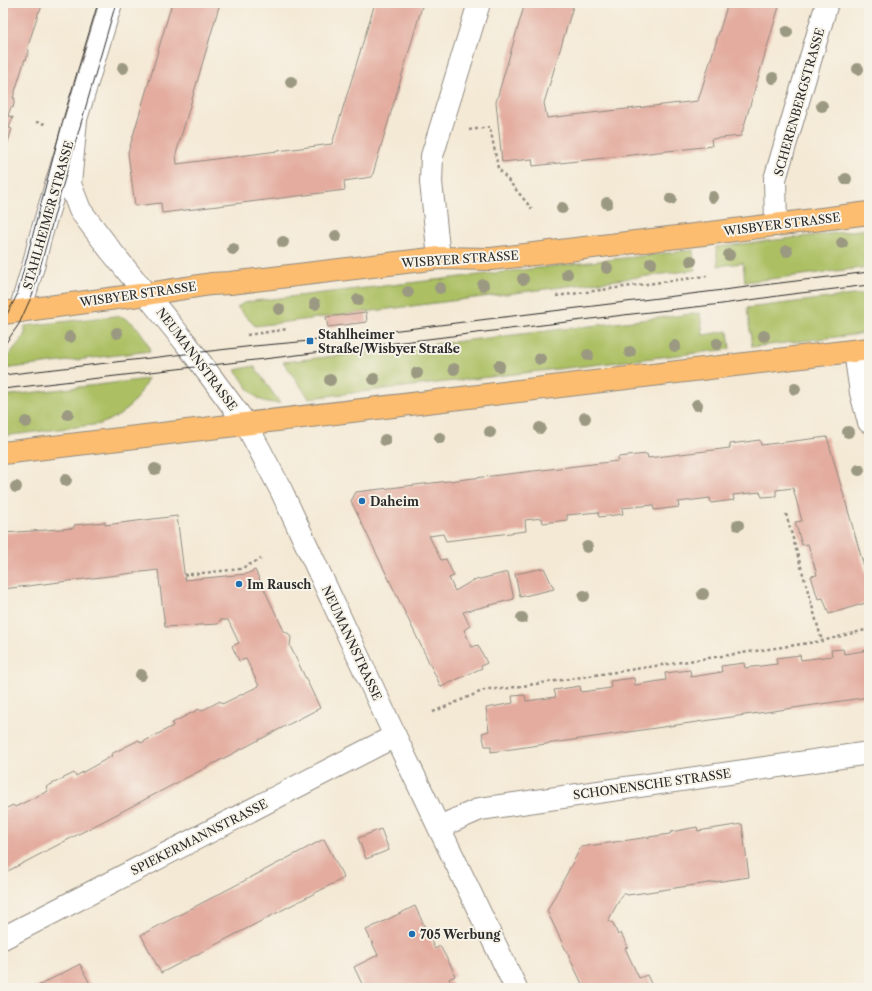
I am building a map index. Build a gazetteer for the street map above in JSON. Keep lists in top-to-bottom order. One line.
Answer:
{"streets":{"main road":["WISBYER STRASSE"],"street":["SCHERENBERGSTRASSE","STAHLHEIMER STRASSE","NEUMANNSTRASSE","SCHONENSCHE STRASSE","SPIEKERMANNSTRASSE"]},"crossings":[["SCHERENBERGSTRASSE","WISBYER STRASSE"],["STAHLHEIMER STRASSE","WISBYER STRASSE"],["STAHLHEIMER STRASSE","NEUMANNSTRASSE"],["WISBYER STRASSE","NEUMANNSTRASSE"],["NEUMANNSTRASSE","SCHONENSCHE STRASSE"],["NEUMANNSTRASSE","SPIEKERMANNSTRASSE"]],"places":{"transit":["Stahlheimer Straße/Wisbyer Straße"],"other":["Daheim","Im Rausch","705 Werbung"]}}
